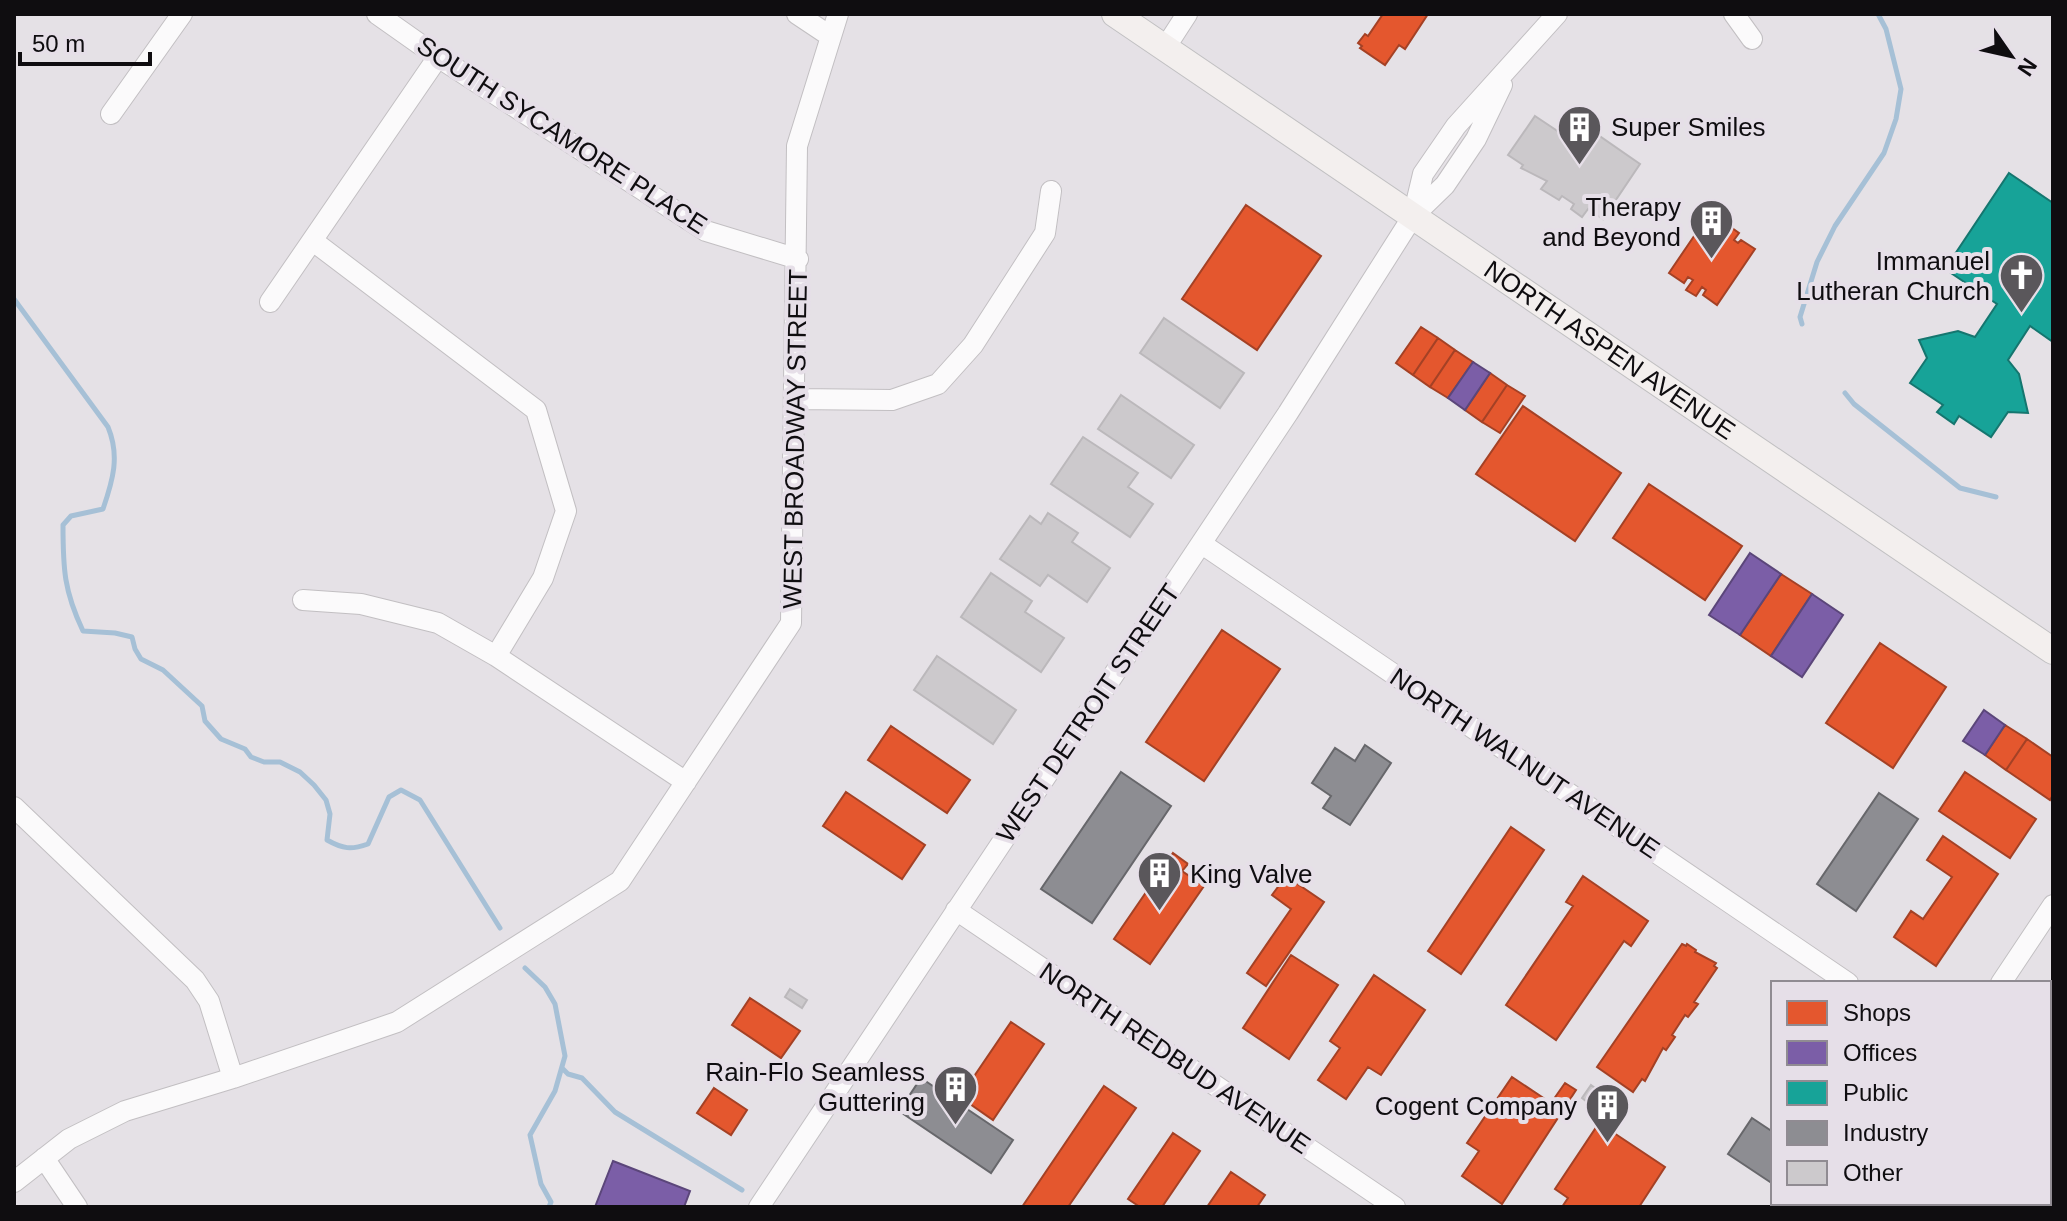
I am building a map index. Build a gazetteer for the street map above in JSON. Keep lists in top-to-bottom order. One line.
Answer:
{"streets":{"main road":["NORTH ASPEN AVENUE"],"street":["SOUTH SYCAMORE PLACE","WEST BROADWAY STREET","WEST DETROIT STREET","NORTH WALNUT AVENUE","NORTH REDBUD AVENUE"]},"crossings":[["SOUTH SYCAMORE PLACE","WEST BROADWAY STREET"],["NORTH ASPEN AVENUE","WEST DETROIT STREET"],["WEST DETROIT STREET","NORTH WALNUT AVENUE"],["WEST DETROIT STREET","NORTH REDBUD AVENUE"]],"places":{"building":["Super Smiles","Therapy and Beyond","King Valve","Rain-Flo Seamless Guttering","Cogent Company"],"church":["Immanuel Lutheran Church"]},"legend":["Shops","Offices","Public","Industry","Other"],"scale_bar":"50 m","north":"bottom right"}
